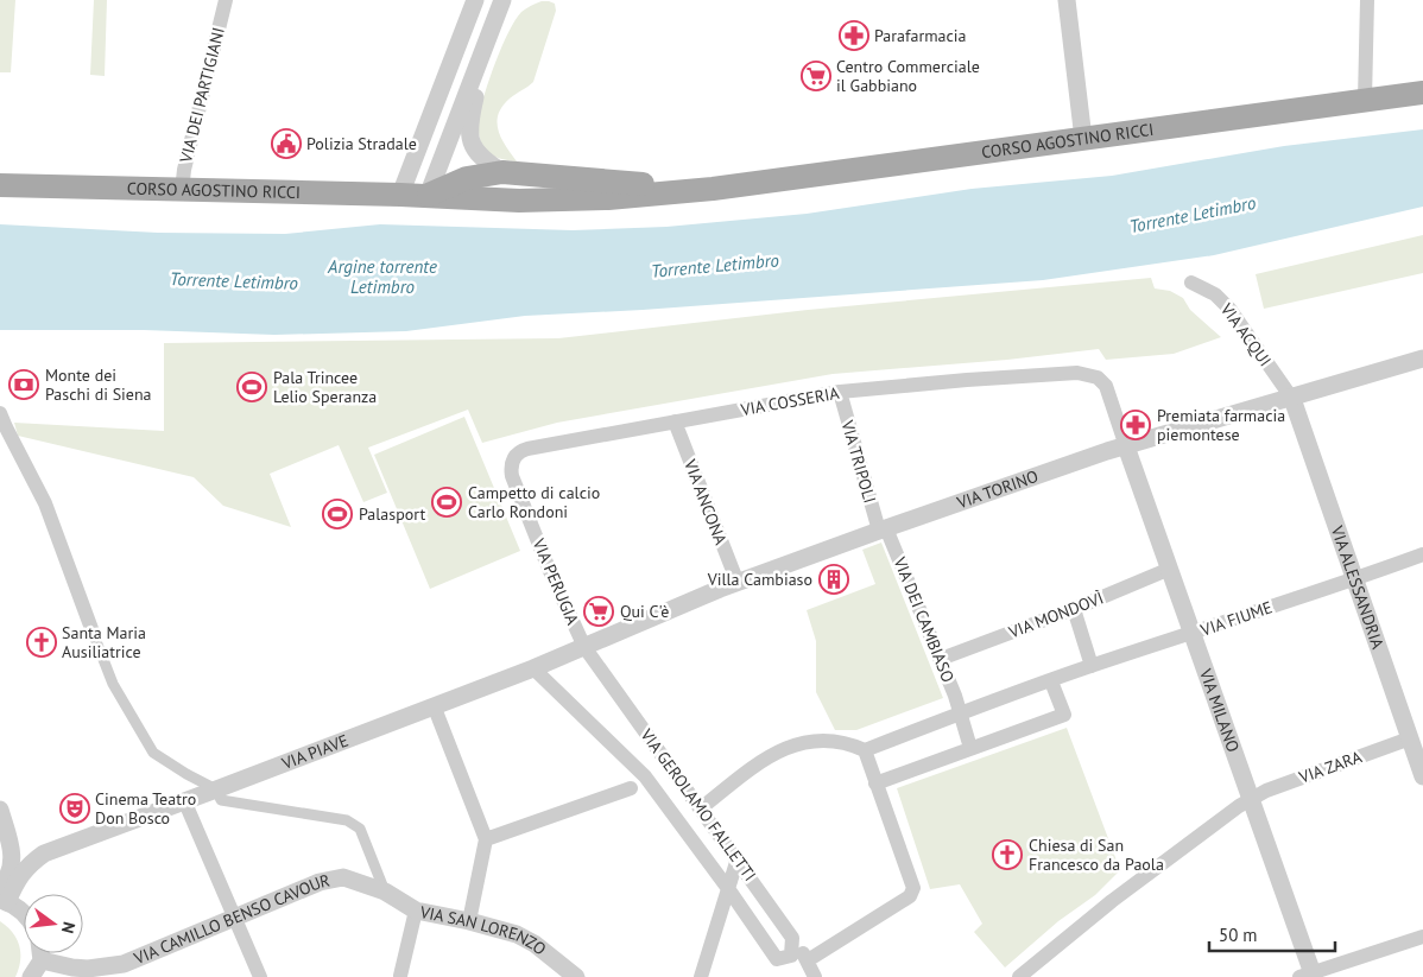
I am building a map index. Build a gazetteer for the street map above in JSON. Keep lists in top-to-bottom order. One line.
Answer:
{"streets":{"main road":["CORSO AGOSTINO RICCI"],"street":["VIA DEI PARTIGIANI","VIA ACQUI","VIA COSSERIA","VIA TRIPOLI","VIA TORINO","VIA ANCONA","VIA PERUGIA","VIA ALESSANDRIA","VIA MONDOVÌ","VIA FIUME","VIA DEI CAMBIASO","VIA MILANO","VIA PIAVE","VIA ZARA","VIA GEROLAMO FALLETTI","VIA CAMILLO BENSO CAVOUR","VIA SAN LORENZO"]},"crossings":[["VIA DEI PARTIGIANI","CORSO AGOSTINO RICCI"],["VIA ACQUI","VIA TORINO"],["VIA ACQUI","VIA ALESSANDRIA"],["VIA COSSERIA","VIA TRIPOLI"],["VIA COSSERIA","VIA TORINO"],["VIA COSSERIA","VIA ANCONA"],["VIA COSSERIA","VIA PERUGIA"],["VIA COSSERIA","VIA MILANO"],["VIA TRIPOLI","VIA TORINO"],["VIA TRIPOLI","VIA DEI CAMBIASO"],["VIA TORINO","VIA ANCONA"],["VIA TORINO","VIA PERUGIA"],["VIA TORINO","VIA ALESSANDRIA"],["VIA TORINO","VIA DEI CAMBIASO"],["VIA TORINO","VIA MILANO"],["VIA TORINO","VIA PIAVE"],["VIA TORINO","VIA GEROLAMO FALLETTI"],["VIA PERUGIA","VIA PIAVE"],["VIA PERUGIA","VIA GEROLAMO FALLETTI"],["VIA ALESSANDRIA","VIA FIUME"],["VIA ALESSANDRIA","VIA ZARA"],["VIA MONDOVÌ","VIA DEI CAMBIASO"],["VIA MONDOVÌ","VIA MILANO"],["VIA FIUME","VIA DEI CAMBIASO"],["VIA FIUME","VIA MILANO"],["VIA MILANO","VIA ZARA"],["VIA PIAVE","VIA GEROLAMO FALLETTI"],["VIA CAMILLO BENSO CAVOUR","VIA SAN LORENZO"]],"water":["Torrente Letimbro","Argine torrente Letimbro"],"places":{"pharmacy":["Parafarmacia","Premiata farmacia piemontese"],"supermarket":["Centro Commerciale il Gabbiano","Qui C'è"],"public building":["Polizia Stradale"],"bank":["Monte dei Paschi di Siena"],"sports":["Pala Trincee Lelio Speranza","Campetto di calcio Carlo Rondoni","Palasport"],"building":["Villa Cambiaso"],"church":["Santa Maria Ausiliatrice","Chiesa di San Francesco da Paola"],"theatre":["Cinema Teatro Don Bosco"]},"scale_bar":"50 m","north":"right"}
